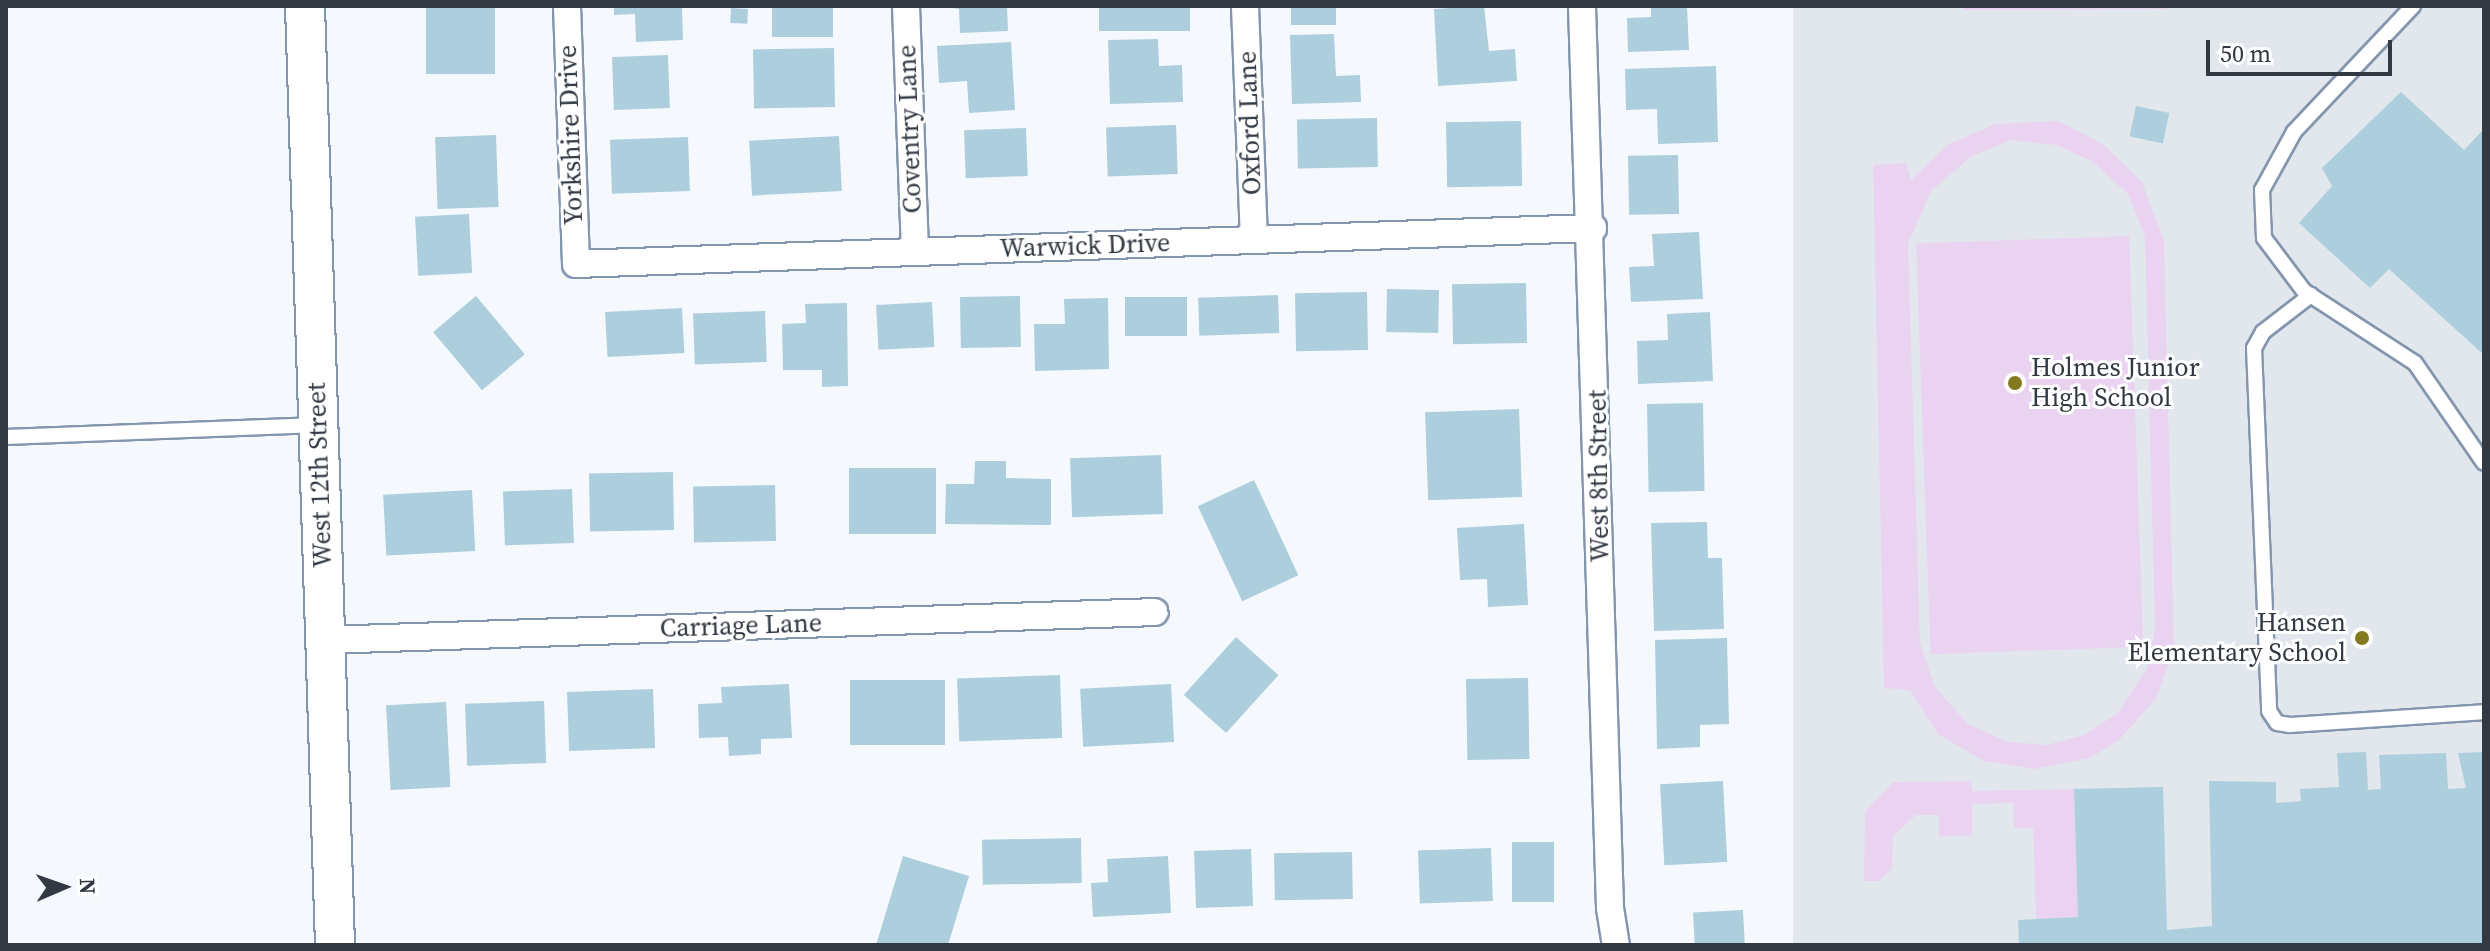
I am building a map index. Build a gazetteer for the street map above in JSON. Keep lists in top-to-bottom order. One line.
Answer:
{"streets":{"main road":["West 12th Street"],"street":["Oxford Lane","Coventry Lane","Yorkshire Drive","Warwick Drive","West 8th Street","Carriage Lane"]},"crossings":[["Oxford Lane","Warwick Drive"],["Coventry Lane","Warwick Drive"],["Yorkshire Drive","Warwick Drive"],["Warwick Drive","West 8th Street"],["West 12th Street","Carriage Lane"]],"places":["Holmes Junior High School","Hansen Elementary School"],"scale_bar":"50 m","north":"right"}
